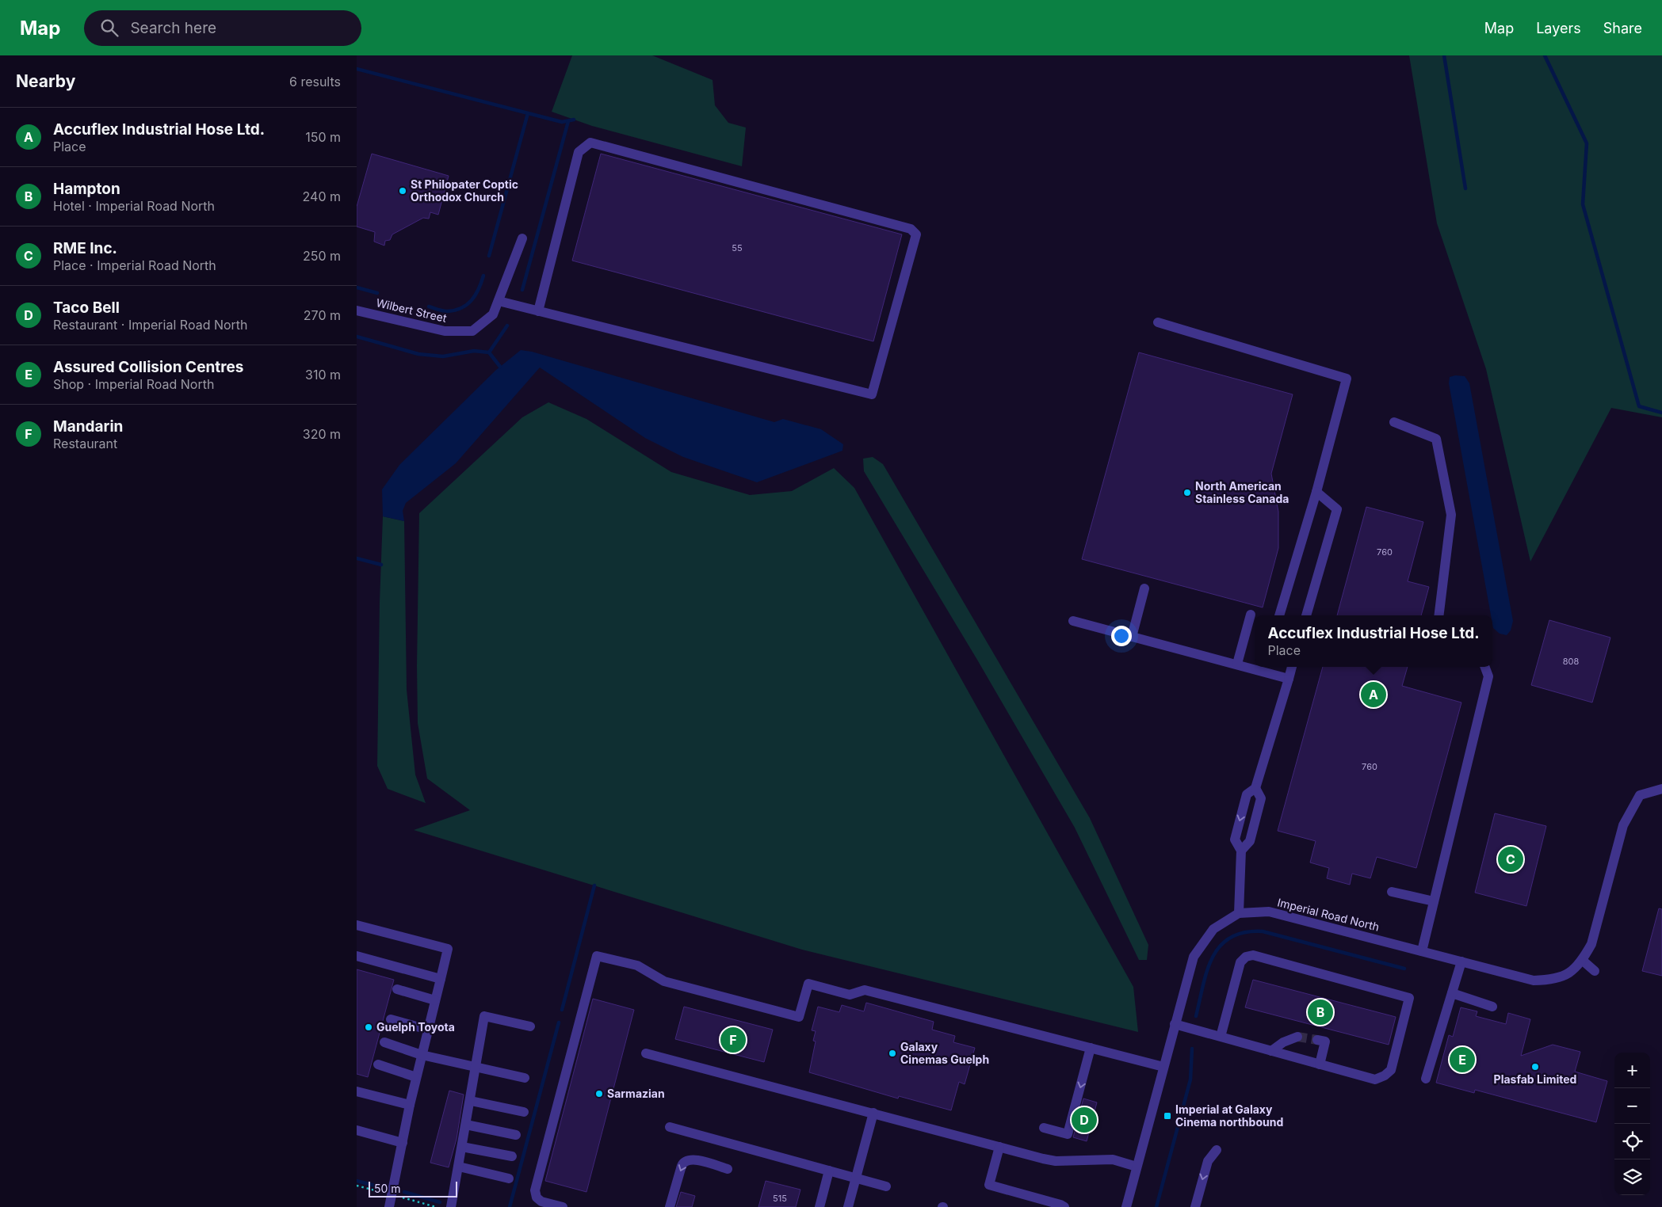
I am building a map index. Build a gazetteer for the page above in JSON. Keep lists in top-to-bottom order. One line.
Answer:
{"streets":{"street":["Wilbert Street","Imperial Road North"]},"places":{"other":["St Philopater Coptic Orthodox Church","North American Stainless Canada","Guelph Toyota","Galaxy Cinemas Guelph","Plasfab Limited","Sarmazian"],"transit":["Imperial at Galaxy Cinema northbound"]},"house_numbers":["55","760","808","760","515"],"scale_bar":"50 m","page":{"header":"Map","search":"Search here","nav":["Map","Layers","Share"],"heading":["Nearby","6 results"],"list":[{"mark":"A","name":"Accuflex Industrial Hose Ltd.","note":"Place","value":"150 m"},{"mark":"B","name":"Hampton","note":"Hotel · Imperial Road North","value":"240 m"},{"mark":"C","name":"RME Inc.","note":"Place · Imperial Road North","value":"250 m"},{"mark":"D","name":"Taco Bell","note":"Restaurant · Imperial Road North","value":"270 m"},{"mark":"E","name":"Assured Collision Centres","note":"Shop · Imperial Road North","value":"310 m"},{"mark":"F","name":"Mandarin","note":"Restaurant","value":"320 m"}],"popup":["Accuflex Industrial Hose Ltd.","Place"],"pins":["A","C","B","F","E","D"],"map_buttons":["+","−"],"scale":"50 m"}}
